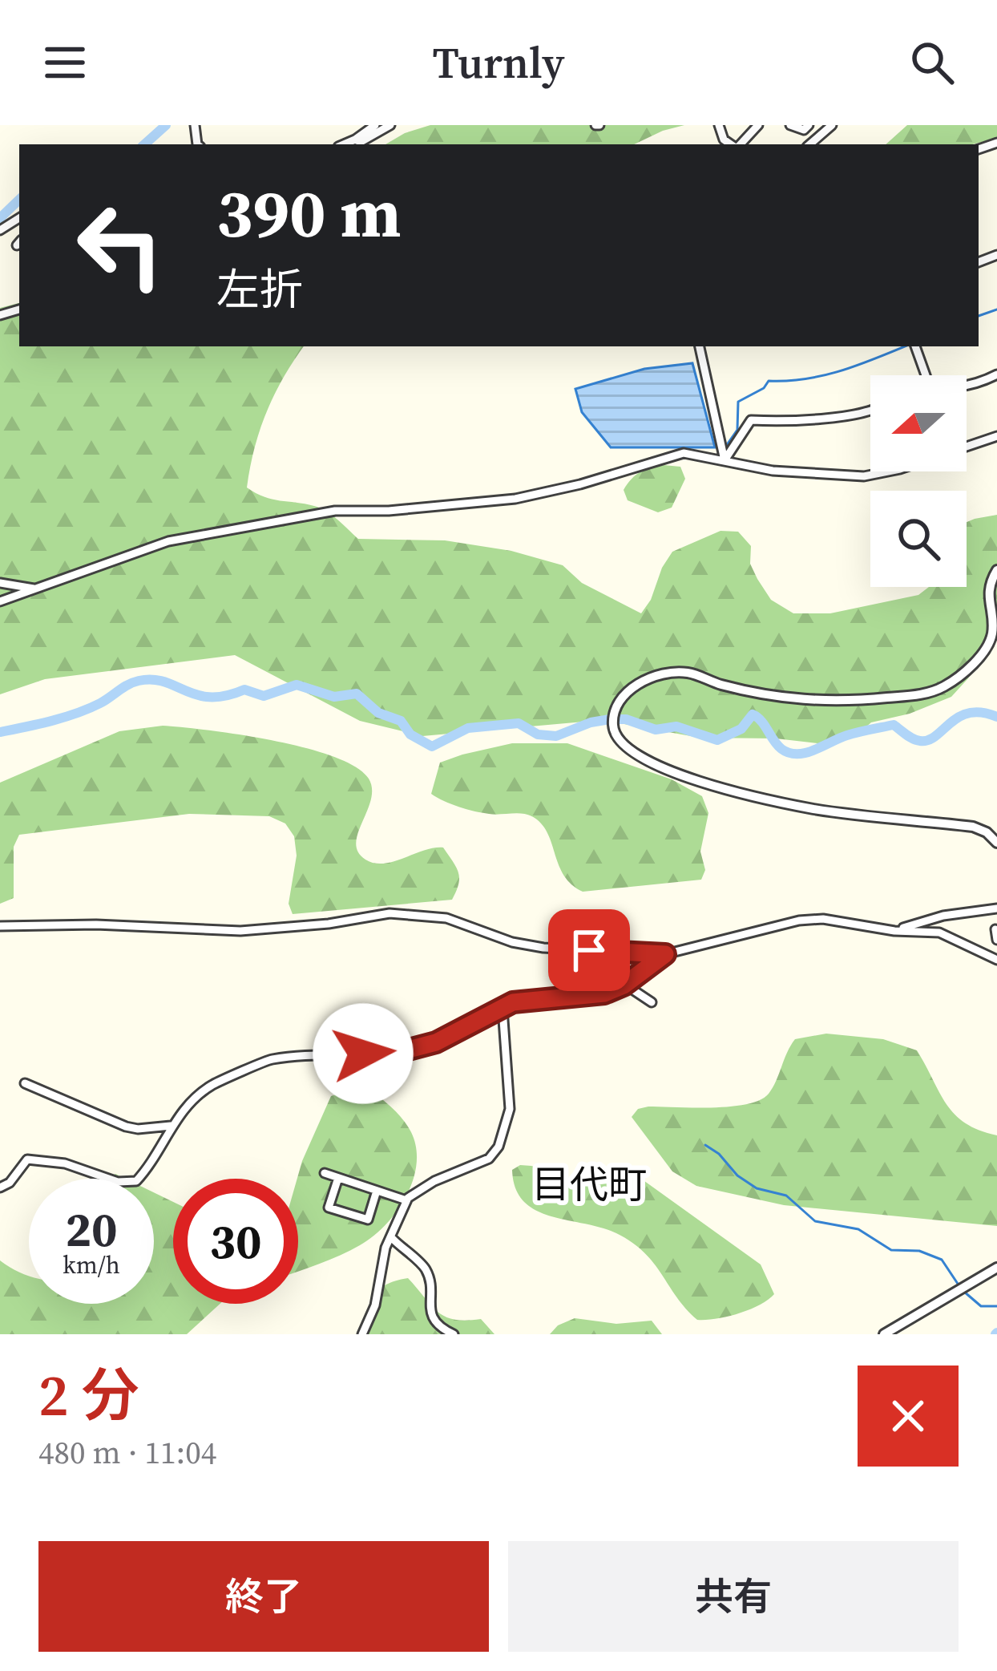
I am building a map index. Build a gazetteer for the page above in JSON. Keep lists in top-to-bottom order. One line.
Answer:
{"districts":["目代町"],"north":"left","page":{"header":"Turnly","turn":["390 m","左折"],"speed":"20 km/h","limit":"30","heading":["2 分","480 m · 11:04"],"buttons":["終了","共有"]}}
